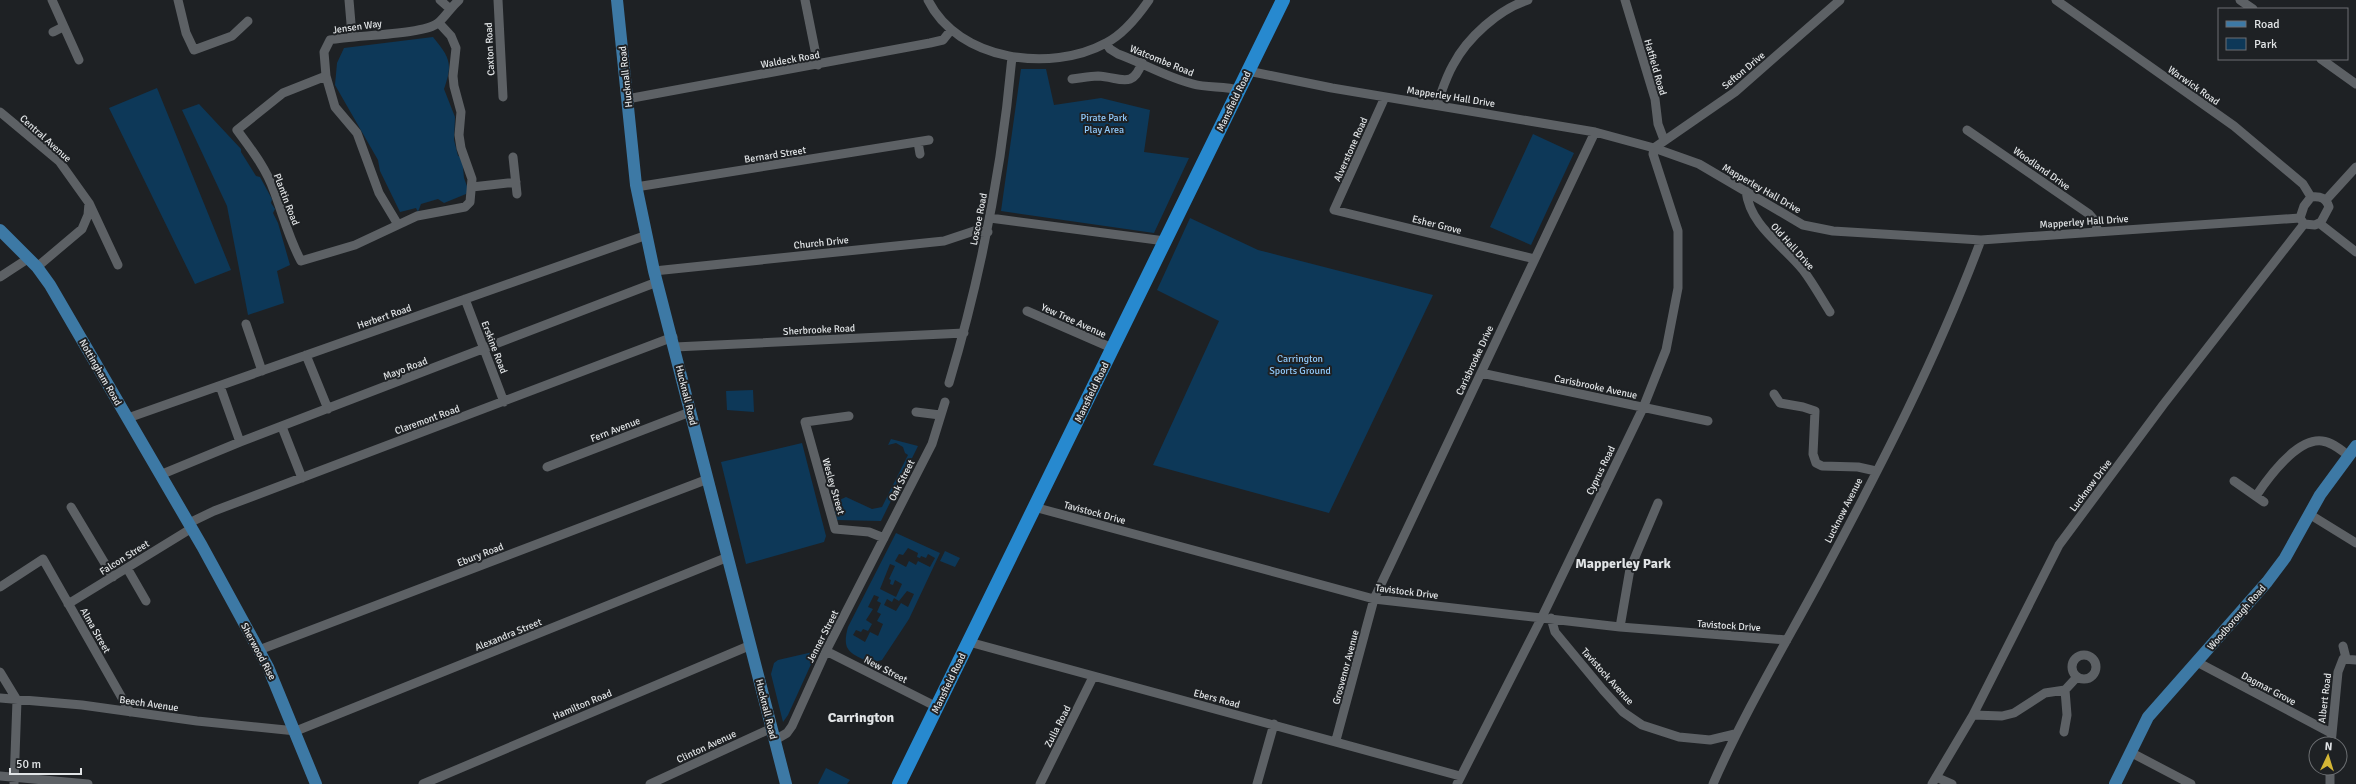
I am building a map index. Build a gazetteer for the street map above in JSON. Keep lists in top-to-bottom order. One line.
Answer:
{"streets":{"highway":["Mansfield Road"],"main road":["Hucknall Road","Nottingham Road","Woodborough Road","Sherwood Rise"],"street":["Jensen Way","Caxton Road","Waldeck Road","Watcombe Road","Hatfield Road","Sefton Drive","Warwick Road","Mapperley Hall Drive","Central Avenue","Alverstone Road","Bernard Street","Woodland Drive","Plantin Road","Loscoe Road","Esher Grove","Church Drive","Old Hall Drive","Herbert Road","Yew Tree Avenue","Sherbrooke Road","Erskine Road","Carisbrooke Drive","Mayo Road","Carisbrooke Avenue","Claremont Road","Fern Avenue","Cyprus Road","Oak Street","Lucknow Drive","Wesley Street","Lucknow Avenue","Tavistock Drive","Ebury Road","Falcon Street","Alma Street","Alexandra Street","Jenner Street","Grosvenor Avenue","New Street","Tavistock Avenue","Dagmar Grove","Ebers Road","Albert Road","Beech Avenue","Hamilton Road","Zulla Road","Clinton Avenue"]},"crossings":[["Jensen Way","Plantin Road"],["Waldeck Road","Hucknall Road"],["Watcombe Road","Mansfield Road"],["Hatfield Road","Sefton Drive"],["Sefton Drive","Mapperley Hall Drive"],["Sefton Drive","Cyprus Road"],["Hucknall Road","Bernard Street"],["Hucknall Road","Church Drive"],["Hucknall Road","Herbert Road"],["Hucknall Road","Sherbrooke Road"],["Hucknall Road","Mayo Road"],["Hucknall Road","Claremont Road"],["Hucknall Road","Fern Avenue"],["Hucknall Road","Ebury Road"],["Hucknall Road","Alexandra Street"],["Hucknall Road","Jenner Street"],["Hucknall Road","Hamilton Road"],["Hucknall Road","Clinton Avenue"],["Warwick Road","Mapperley Hall Drive"],["Warwick Road","Lucknow Drive"],["Mapperley Hall Drive","Mansfield Road"],["Mapperley Hall Drive","Alverstone Road"],["Mapperley Hall Drive","Woodland Drive"],["Mapperley Hall Drive","Old Hall Drive"],["Mapperley Hall Drive","Carisbrooke Drive"],["Mapperley Hall Drive","Cyprus Road"],["Mapperley Hall Drive","Lucknow Drive"],["Mapperley Hall Drive","Lucknow Avenue"],["Mansfield Road","Yew Tree Avenue"],["Mansfield Road","Tavistock Drive"],["Mansfield Road","New Street"],["Mansfield Road","Ebers Road"],["Alverstone Road","Esher Grove"],["Loscoe Road","Church Drive"],["Loscoe Road","Sherbrooke Road"],["Esher Grove","Carisbrooke Drive"],["Church Drive","Mayo Road"],["Herbert Road","Erskine Road"],["Herbert Road","Nottingham Road"],["Sherbrooke Road","Claremont Road"],["Erskine Road","Mayo Road"],["Erskine Road","Claremont Road"],["Carisbrooke Drive","Carisbrooke Avenue"],["Carisbrooke Drive","Tavistock Drive"],["Carisbrooke Drive","Grosvenor Avenue"],["Mayo Road","Nottingham Road"],["Nottingham Road","Claremont Road"],["Nottingham Road","Falcon Street"],["Nottingham Road","Sherwood Rise"],["Carisbrooke Avenue","Cyprus Road"],["Claremont Road","Falcon Street"],["Claremont Road","Sherwood Rise"],["Cyprus Road","Tavistock Drive"],["Cyprus Road","Tavistock Avenue"],["Cyprus Road","Ebers Road"],["Oak Street","Wesley Street"],["Oak Street","Jenner Street"],["Wesley Street","Jenner Street"],["Lucknow Avenue","Tavistock Drive"],["Lucknow Avenue","Tavistock Avenue"],["Tavistock Drive","Grosvenor Avenue"],["Tavistock Drive","Tavistock Avenue"],["Ebury Road","Sherwood Rise"],["Falcon Street","Alma Street"],["Falcon Street","Sherwood Rise"],["Woodborough Road","Dagmar Grove"],["Alma Street","Beech Avenue"],["Alexandra Street","Sherwood Rise"],["Alexandra Street","Beech Avenue"],["Jenner Street","New Street"],["Jenner Street","Clinton Avenue"],["Sherwood Rise","Beech Avenue"],["Grosvenor Avenue","Ebers Road"],["Dagmar Grove","Albert Road"],["Ebers Road","Zulla Road"]],"districts":["Mapperley Park","Carrington"],"parks":["Pirate Park Play Area","Carrington Sports Ground"],"legend":["Road","Park"],"scale_bar":"50 m","north":"top"}
